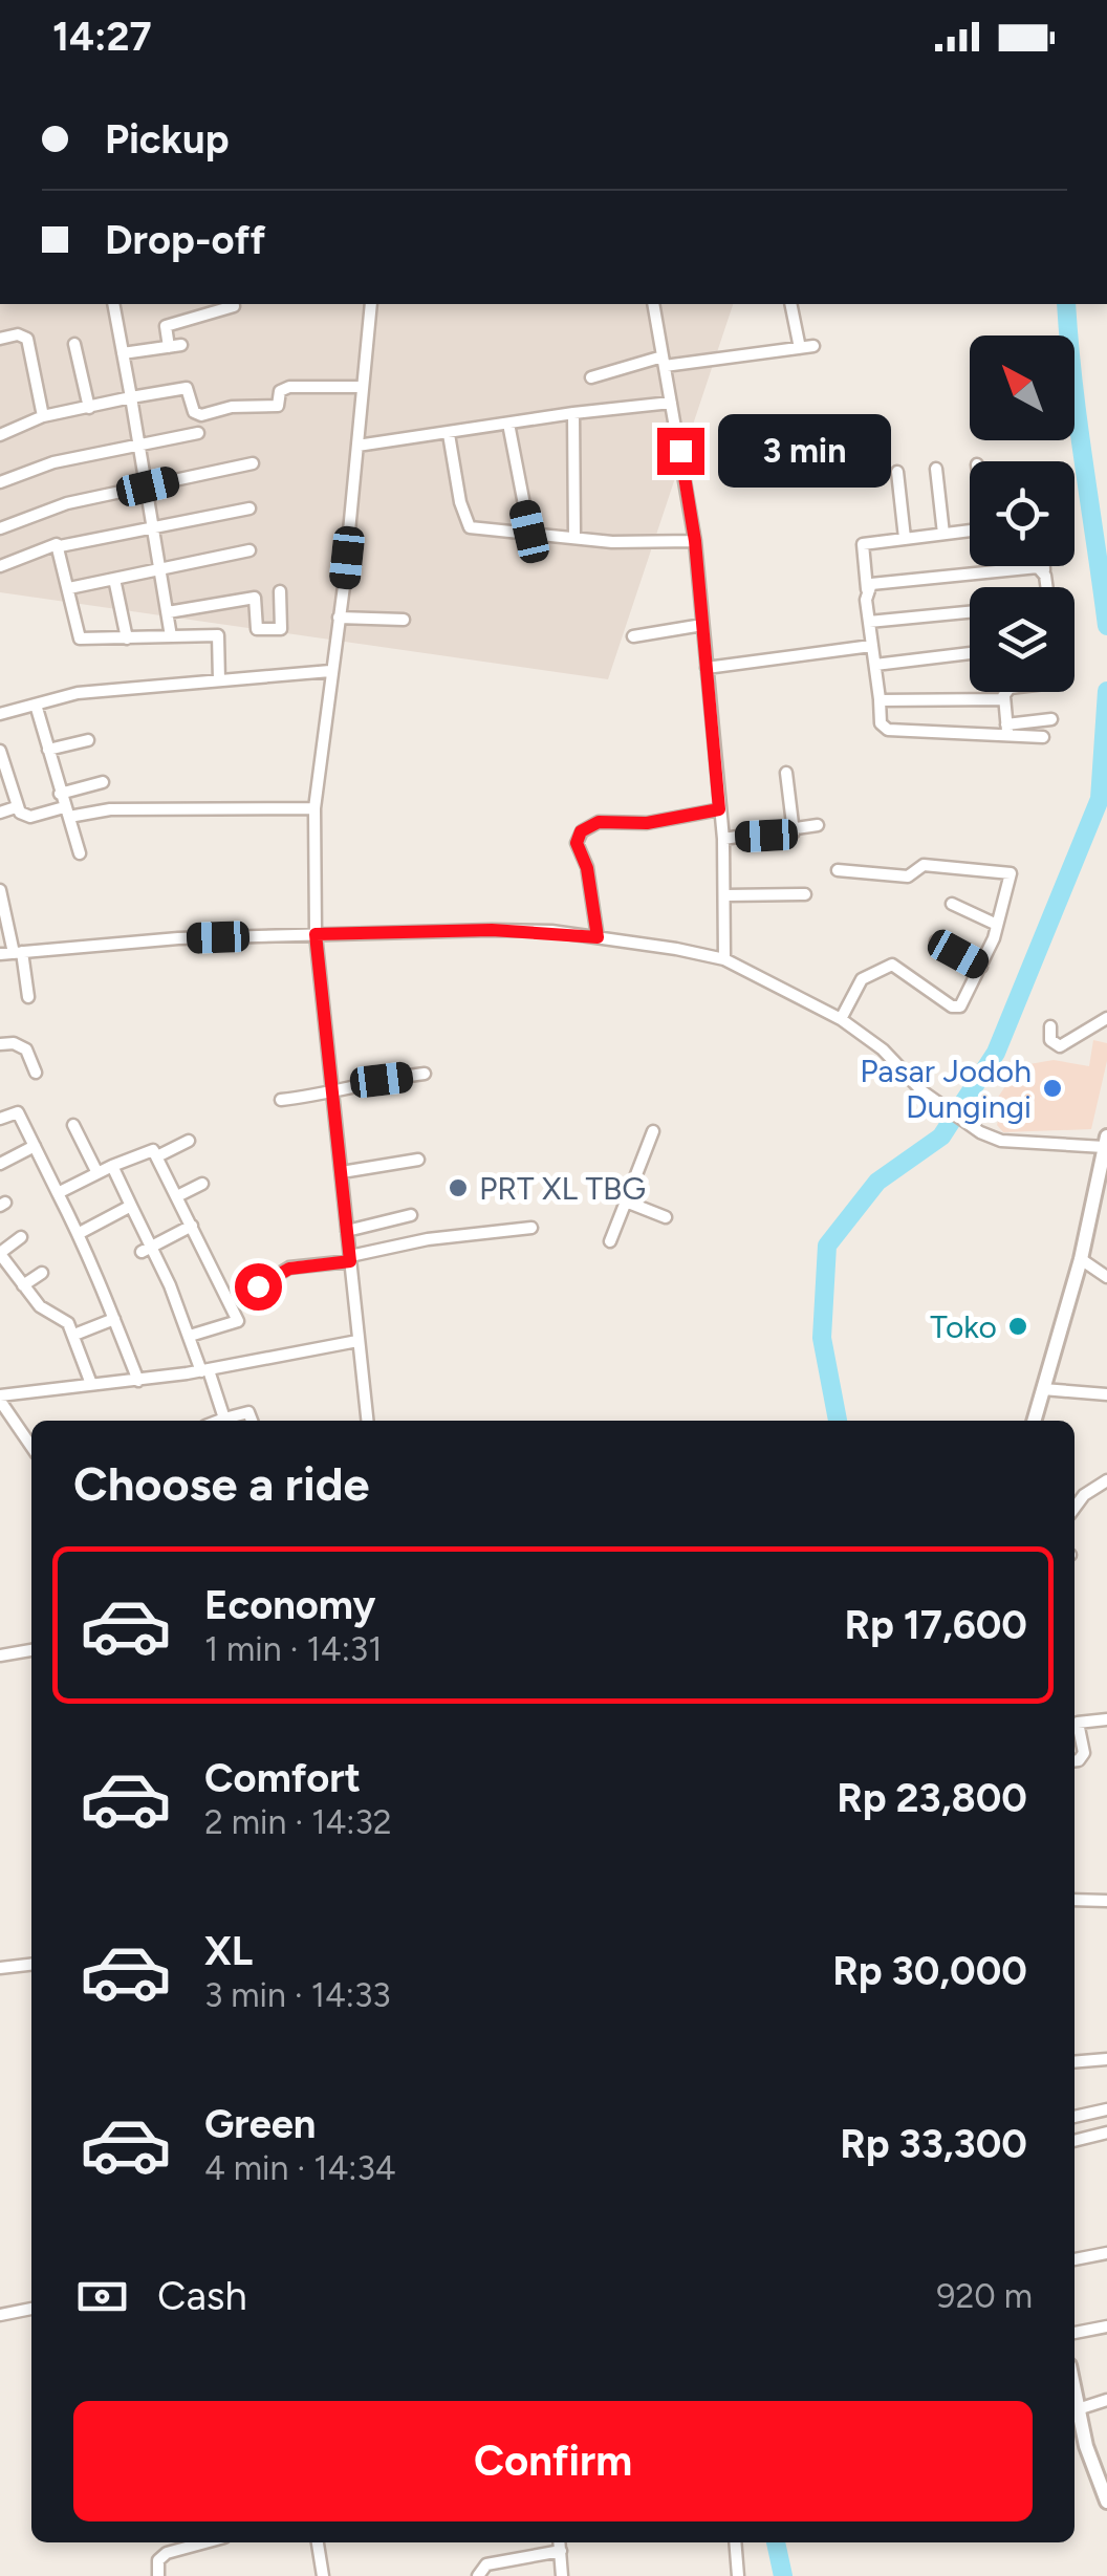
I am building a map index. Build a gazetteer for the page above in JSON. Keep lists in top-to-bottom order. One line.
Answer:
{"places":["Pasar Jodoh Dungingi","PRT XL TBG","Toko"],"north":"top left","page":{"status":"14:27","banner":["Pickup","Drop-off"],"bubble":"3 min","heading":"Choose a ride","list":[{"name":"Economy","note":"1 min · 14:31","value":"Rp 17,600"},{"name":"Comfort","note":"2 min · 14:32","value":"Rp 23,800"},{"name":"XL","note":"3 min · 14:33","value":"Rp 30,000"},{"name":"Green","note":"4 min · 14:34","value":"Rp 33,300"}],"pay":["Cash","920 m"],"buttons":"Confirm"}}
